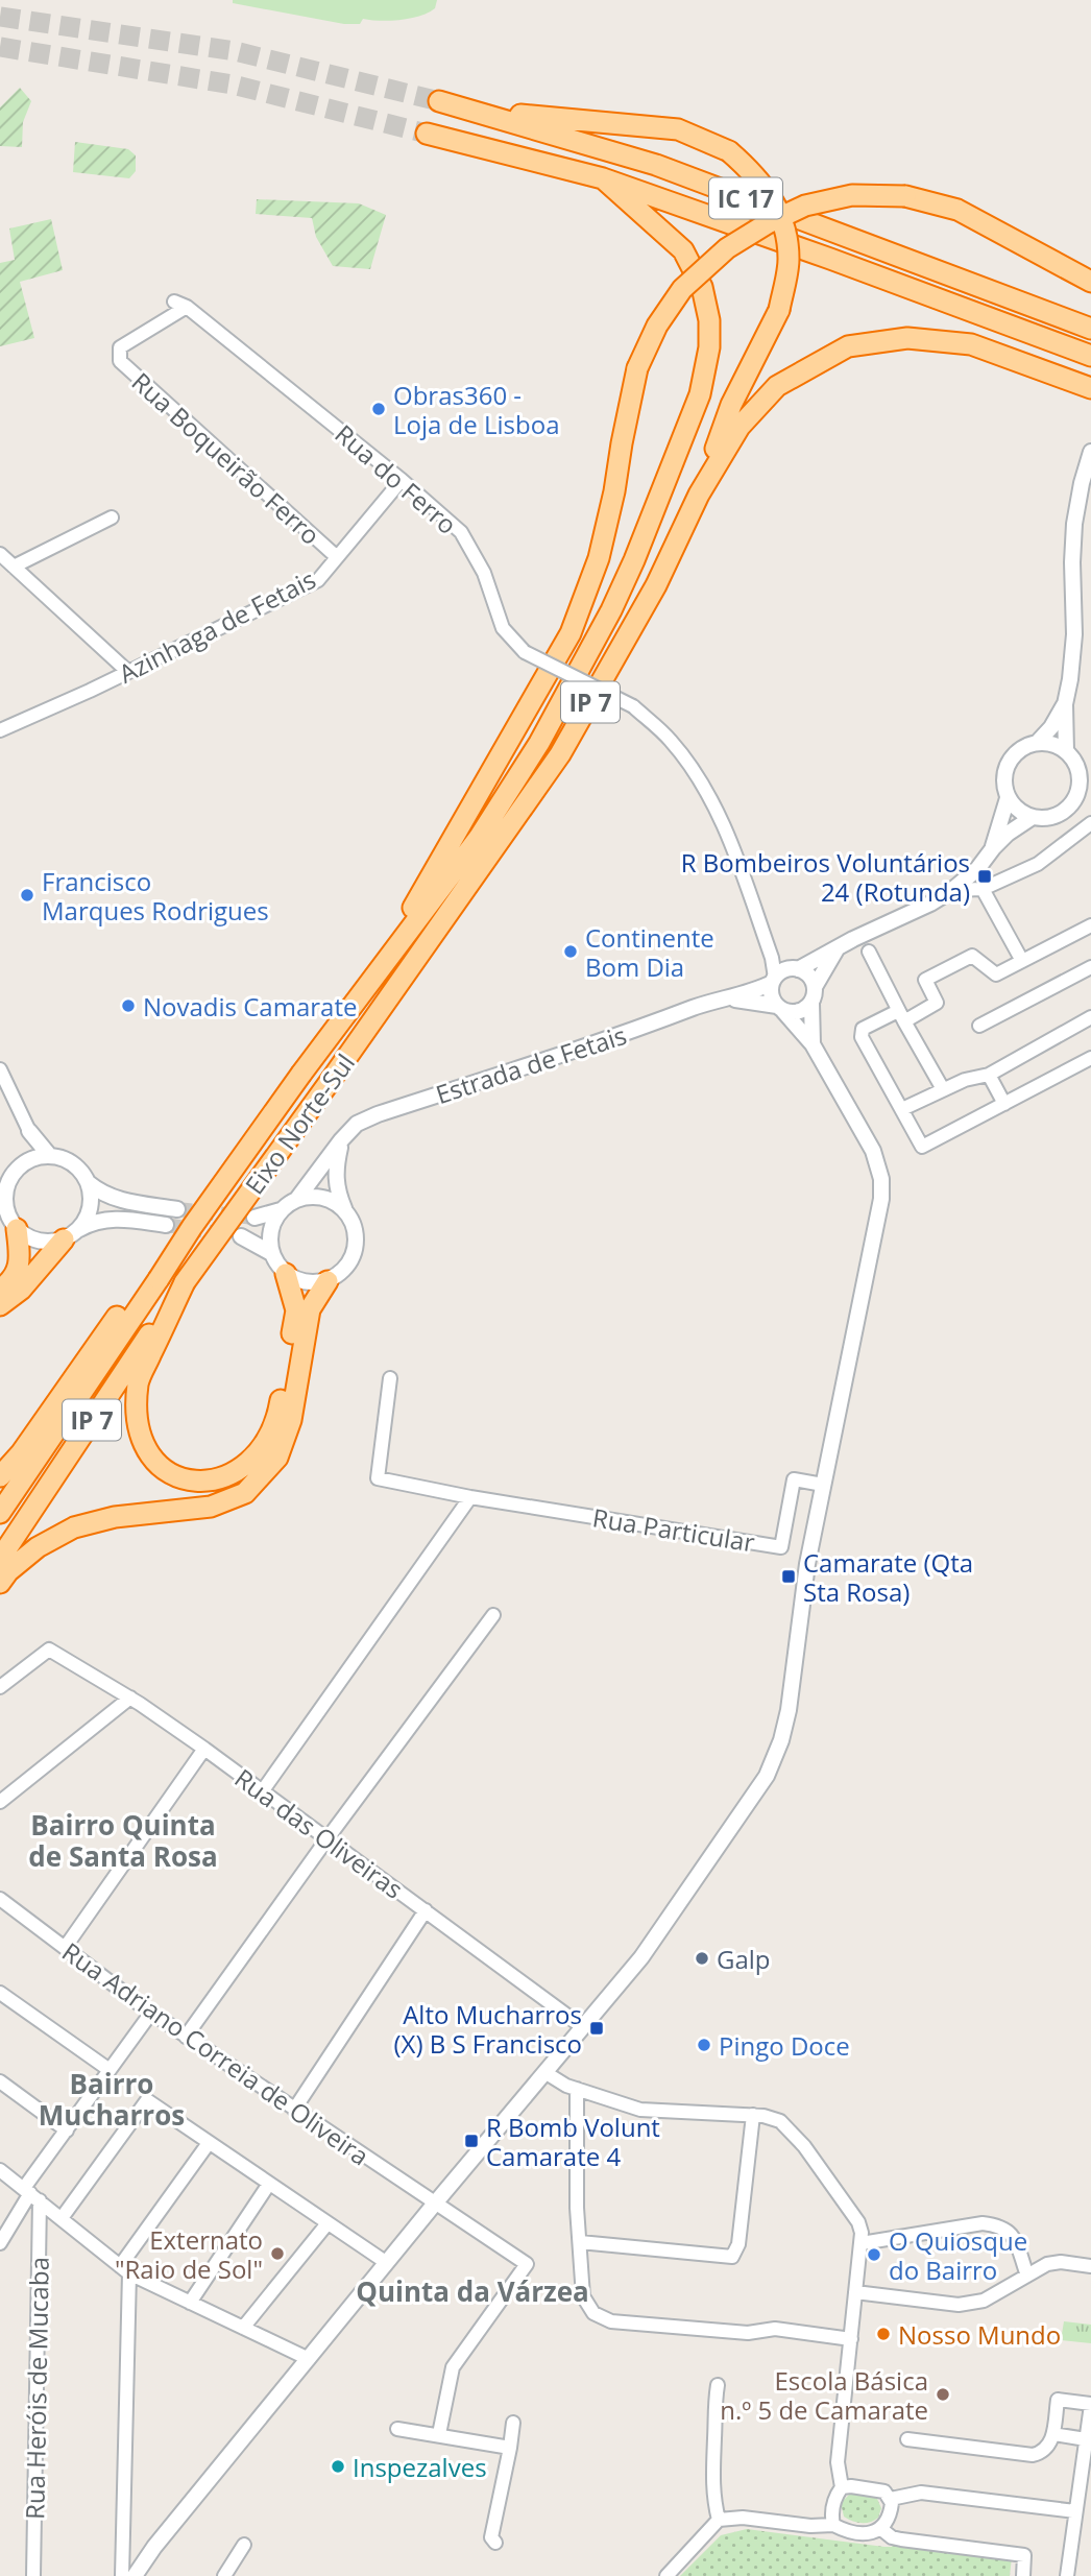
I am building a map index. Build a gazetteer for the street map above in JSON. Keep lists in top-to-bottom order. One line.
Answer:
{"streets":{"highway":["IC 17","IP 7","Eixo Norte-Sul"],"street":["Rua Boqueirão Ferro","Rua do Ferro","Azinhaga de Fetais","Estrada de Fetais","Rua Particular","Rua das Oliveiras","Rua Adriano Correia de Oliveira","Rua Heróis de Mucaba"]},"crossings":[["Rua Boqueirão Ferro","Rua do Ferro"],["Rua Boqueirão Ferro","Azinhaga de Fetais"],["Rua do Ferro","Azinhaga de Fetais"],["Rua do Ferro","Estrada de Fetais"]],"districts":["Bairro Quinta de Santa Rosa","Bairro Mucharros","Quinta da Várzea"],"places":{"other":["Obras360 - Loja de Lisboa","Francisco Marques Rodrigues","Continente Bom Dia","Novadis Camarate","Galp","Pingo Doce","Externato \"Raio de Sol\"","O Quiosque do Bairro","Nosso Mundo","Escola Básica n.º 5 de Camarate","Inspezalves"],"transit":["R Bombeiros Voluntários 24 (Rotunda)","Camarate (Qta Sta Rosa)","Alto Mucharros (X) B S Francisco","R Bomb Volunt Camarate 4"]}}
